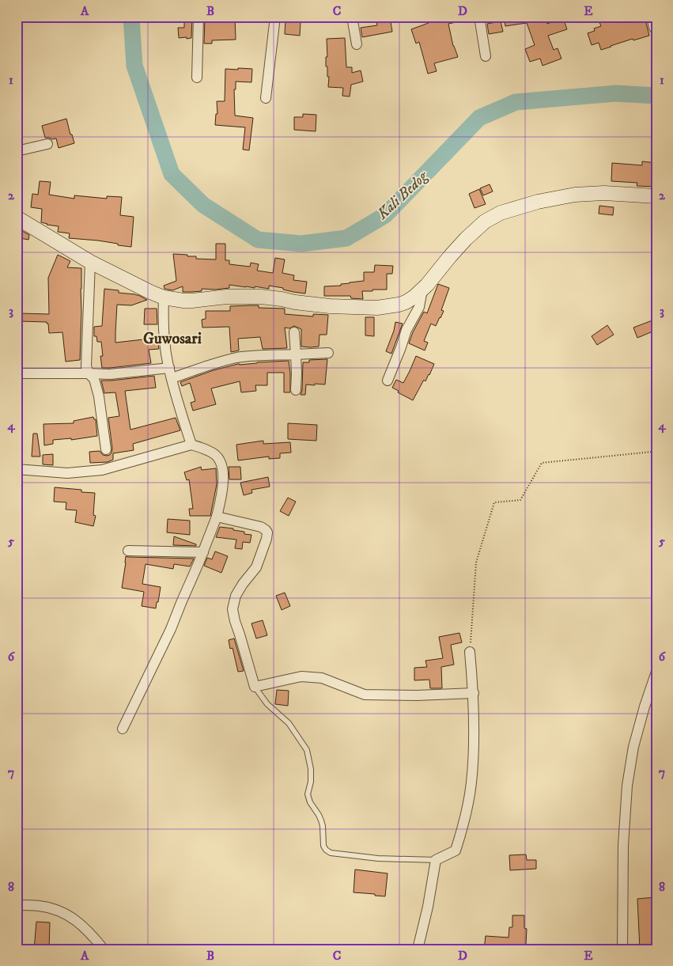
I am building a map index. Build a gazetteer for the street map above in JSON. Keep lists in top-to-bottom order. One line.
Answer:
{"districts":["Guwosari"],"water":["Kali Bedog"],"grid":{"columns":["A","B","C","D","E"],"rows":["1","2","3","4","5","6","7","8"]}}
